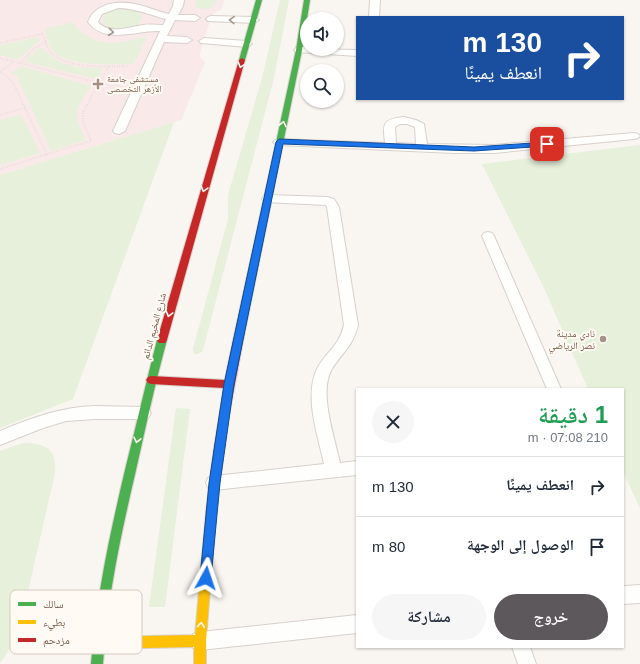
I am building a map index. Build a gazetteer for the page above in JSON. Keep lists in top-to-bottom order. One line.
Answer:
{"streets":{"main road":["شارع المخيم الدائم"]},"places":{"health":["مستشفى جامعة الأزهر التخصصى"],"other":["نادي مدينة نصر الرياضي"]},"legend":["سالك","بطيء","مزدحم"],"page":{"turn":["130 m","انعطف يمينًا"],"heading":["1 دقيقة","210 m · 07:08"],"list":[{"name":"انعطف يمينًا","value":"130 m"},{"name":"الوصول إلى الوجهة","value":"80 m"}],"buttons":["خروج","مشاركة"]}}
